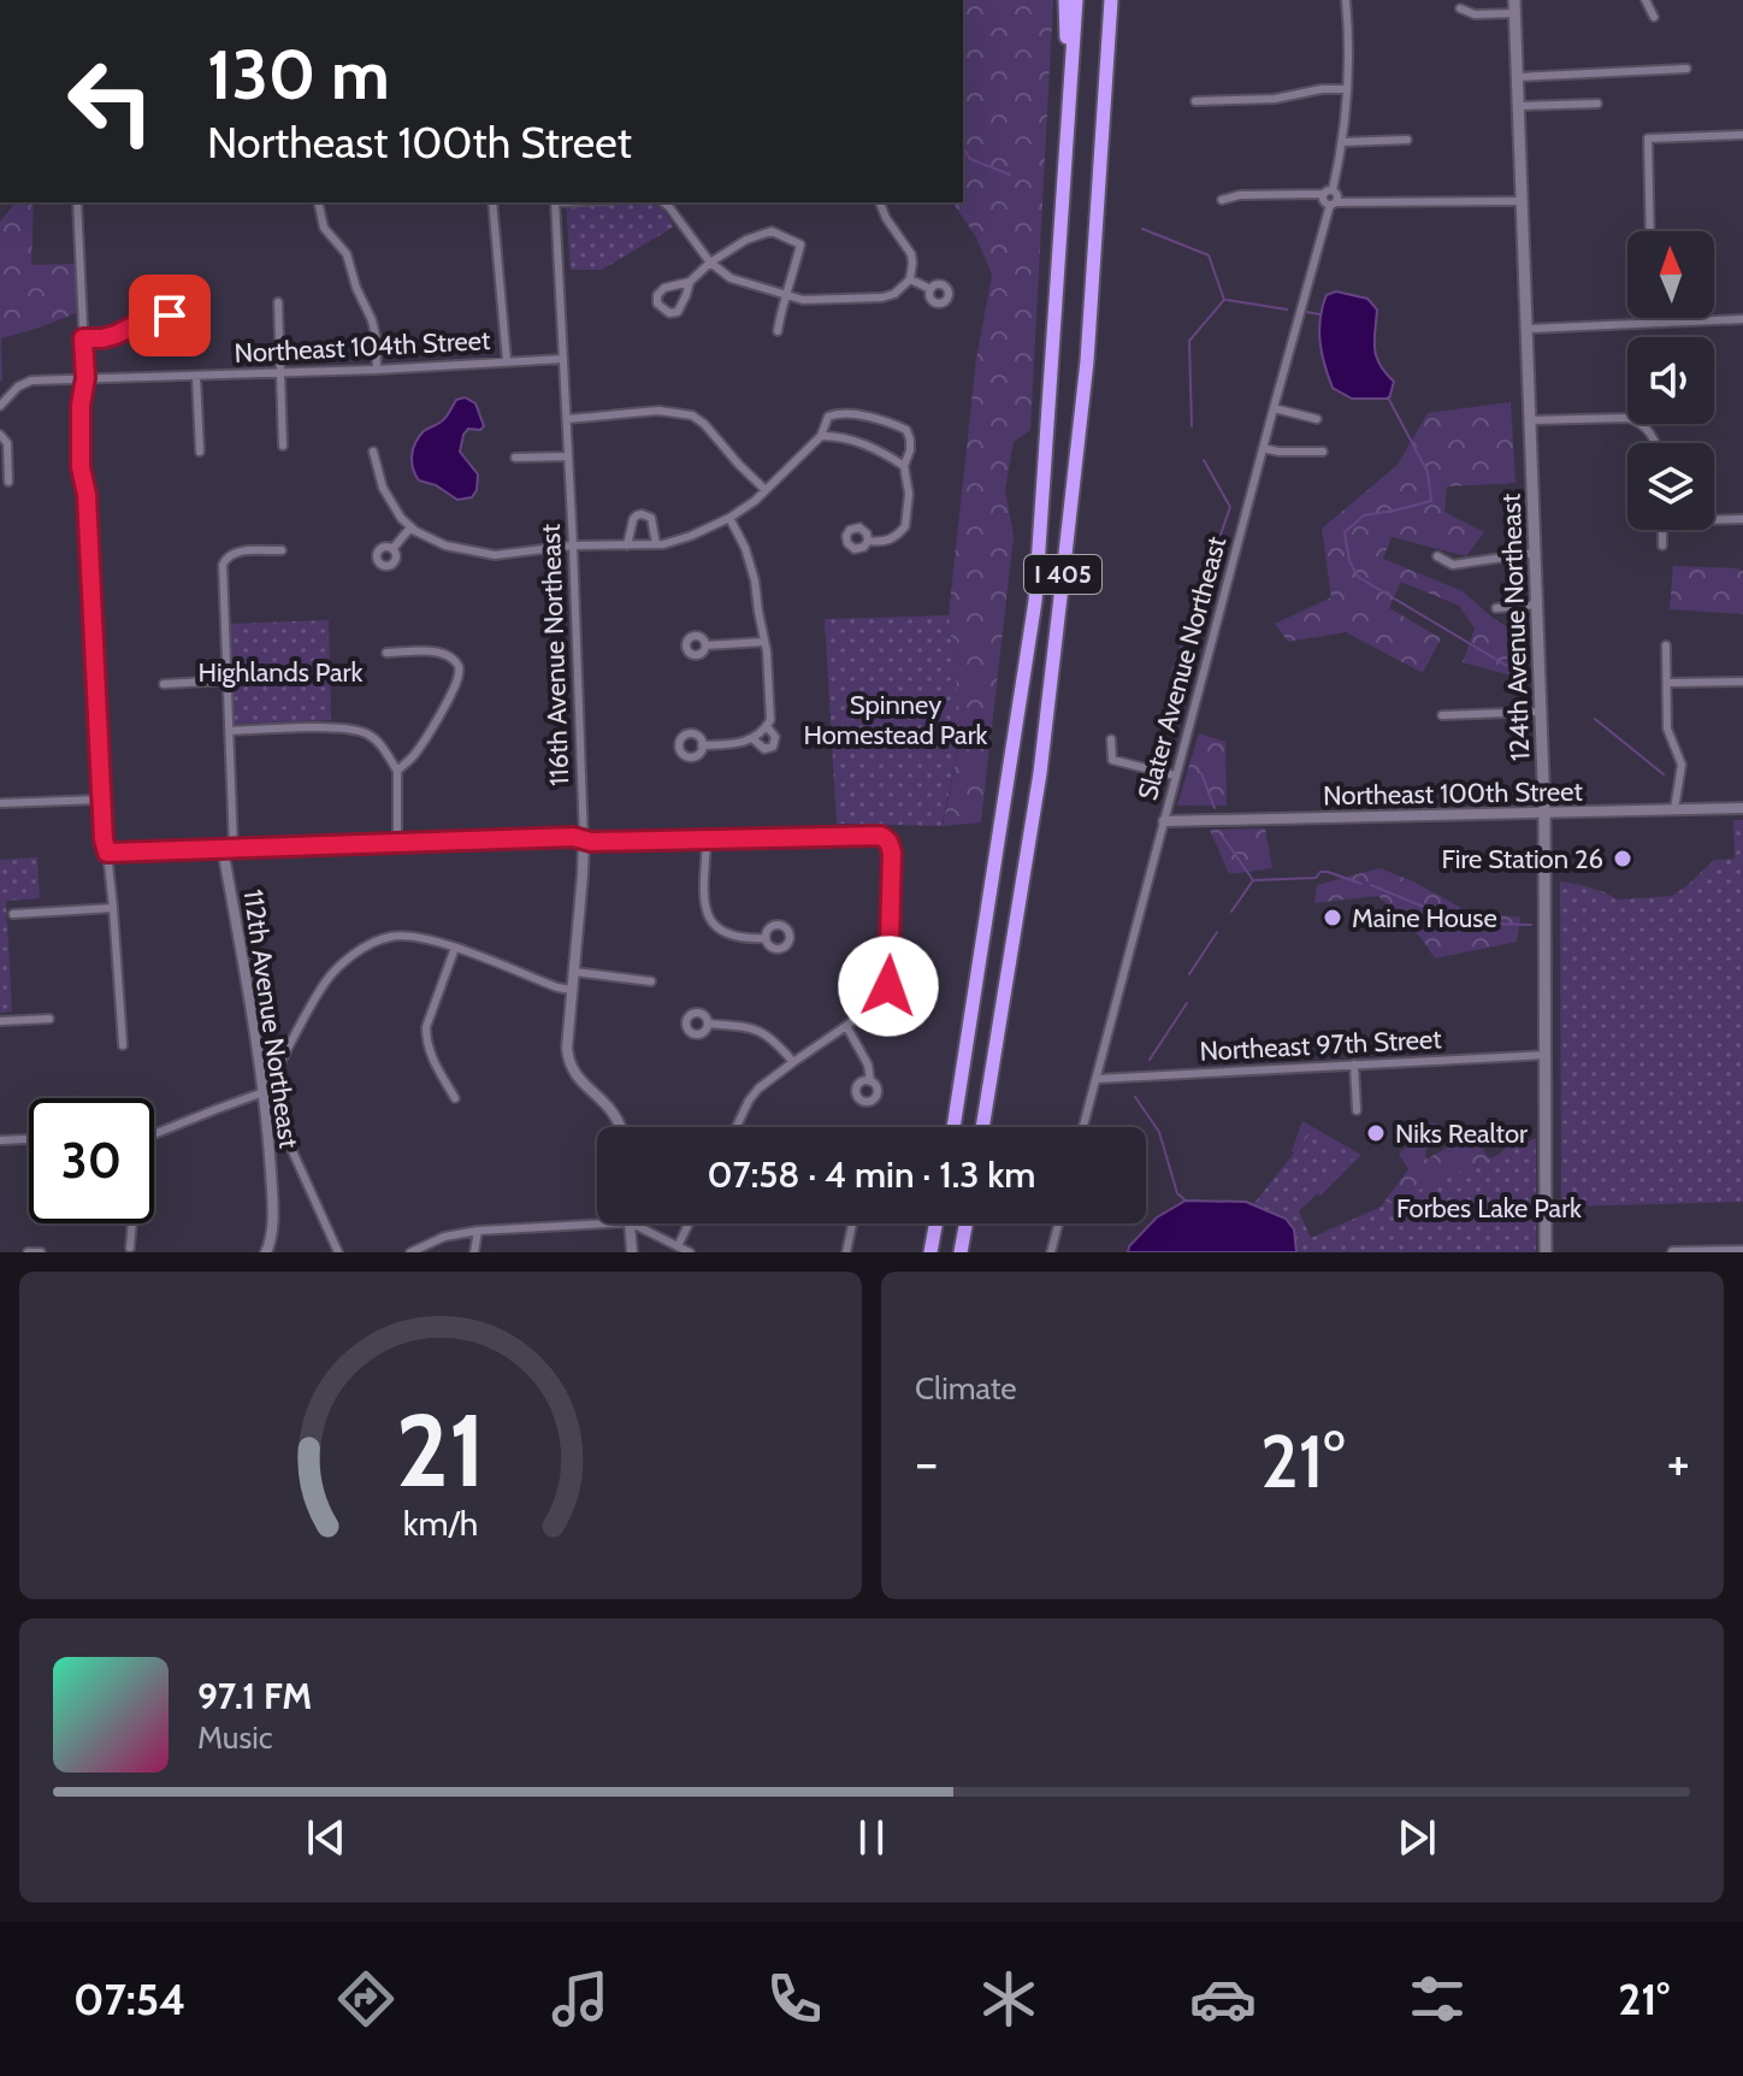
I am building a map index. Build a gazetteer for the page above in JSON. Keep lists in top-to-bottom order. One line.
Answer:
{"streets":{"highway":["I 405"],"main road":["124th Avenue Northeast"],"street":["Northeast 104th Street","116th Avenue Northeast","Slater Avenue Northeast","Northeast 100th Street","112th Avenue Northeast","Northeast 97th Street"]},"crossings":[["Northeast 104th Street","116th Avenue Northeast"],["124th Avenue Northeast","Northeast 100th Street"],["124th Avenue Northeast","Northeast 97th Street"],["Slater Avenue Northeast","Northeast 100th Street"],["Slater Avenue Northeast","Northeast 97th Street"]],"parks":["Highlands Park","Spinney Homestead Park","Forbes Lake Park"],"places":["Fire Station 26","Maine House","Niks Realtor"],"north":"top","page":{"turn":["130 m","Northeast 100th Street"],"limit":"30","trip":"07:58 · 4 min · 1.3 km","tile":"Climate","heat":["−","21°","+"],"song":["97.1 FM","Music"],"tabs":["07:54","21°"],"gauge":["21","km/h"]}}
